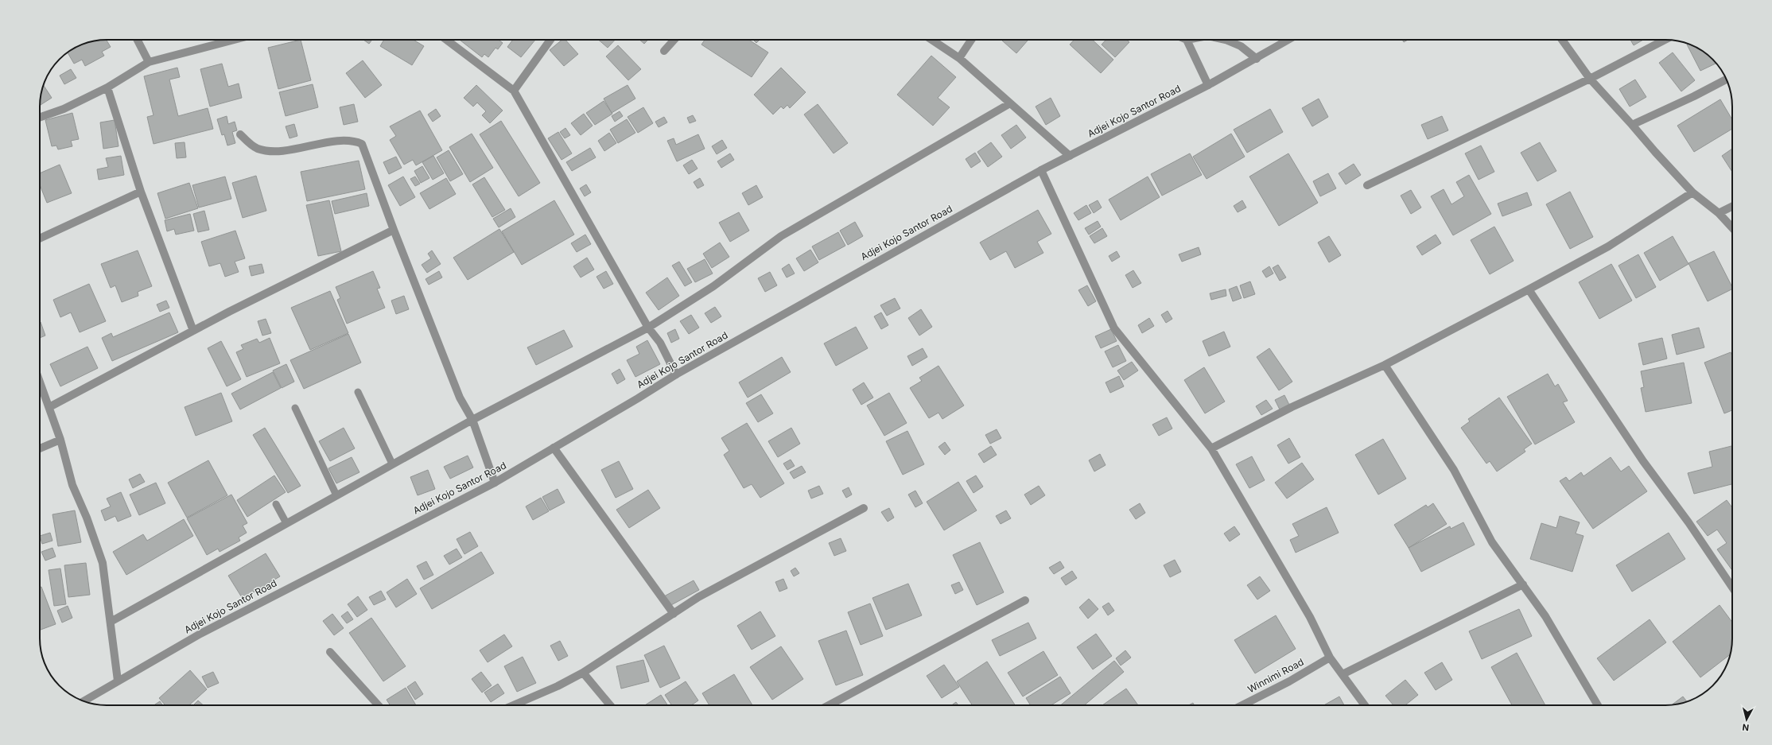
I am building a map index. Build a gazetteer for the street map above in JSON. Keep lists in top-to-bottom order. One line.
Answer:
{"streets":{"street":["Adjei Kojo Santor Road","Winnimi Road"]},"north":"bottom"}
